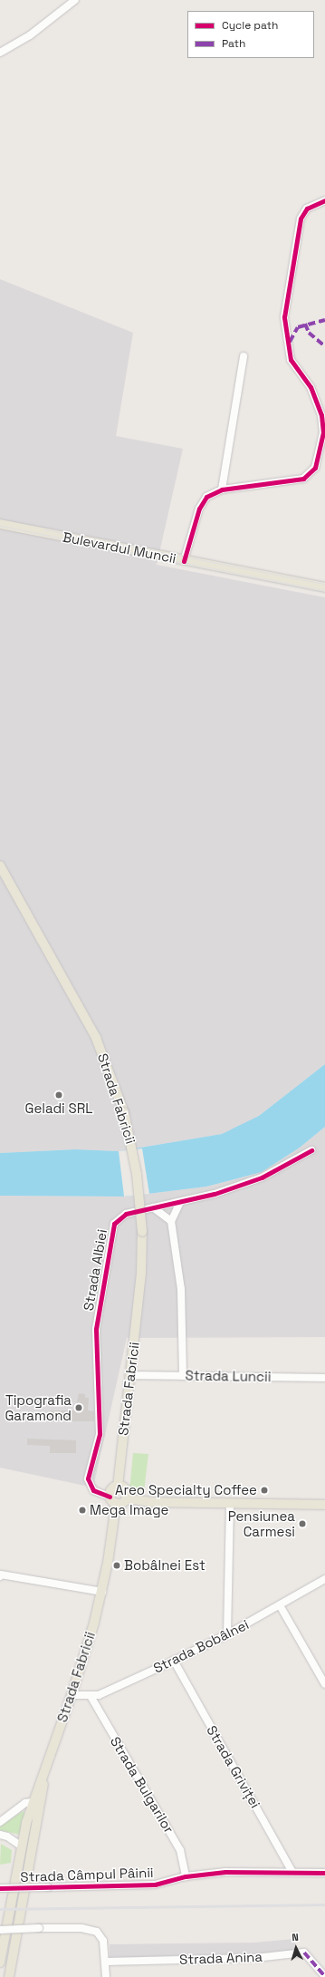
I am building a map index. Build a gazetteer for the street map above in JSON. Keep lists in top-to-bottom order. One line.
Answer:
{"streets":{"main road":["Bulevardul Muncii","Strada Fabricii"],"street":["Strada Albiei","Strada Luncii","Strada Bobâlnei","Strada Griviței","Strada Bulgarilor","Strada Câmpul Pâinii","Strada Anina"]},"crossings":[["Strada Fabricii","Strada Albiei"],["Strada Fabricii","Strada Luncii"],["Strada Fabricii","Strada Bobâlnei"],["Strada Bobâlnei","Strada Griviței"],["Strada Bobâlnei","Strada Bulgarilor"],["Strada Griviței","Strada Câmpul Pâinii"],["Strada Bulgarilor","Strada Câmpul Pâinii"]],"places":["Geladi SRL","Tipografia Garamond","Areo Specialty Coffee","Mega Image","Pensiunea Carmesi","Bobâlnei Est"],"legend":["Cycle path","Path"],"north":"top"}
